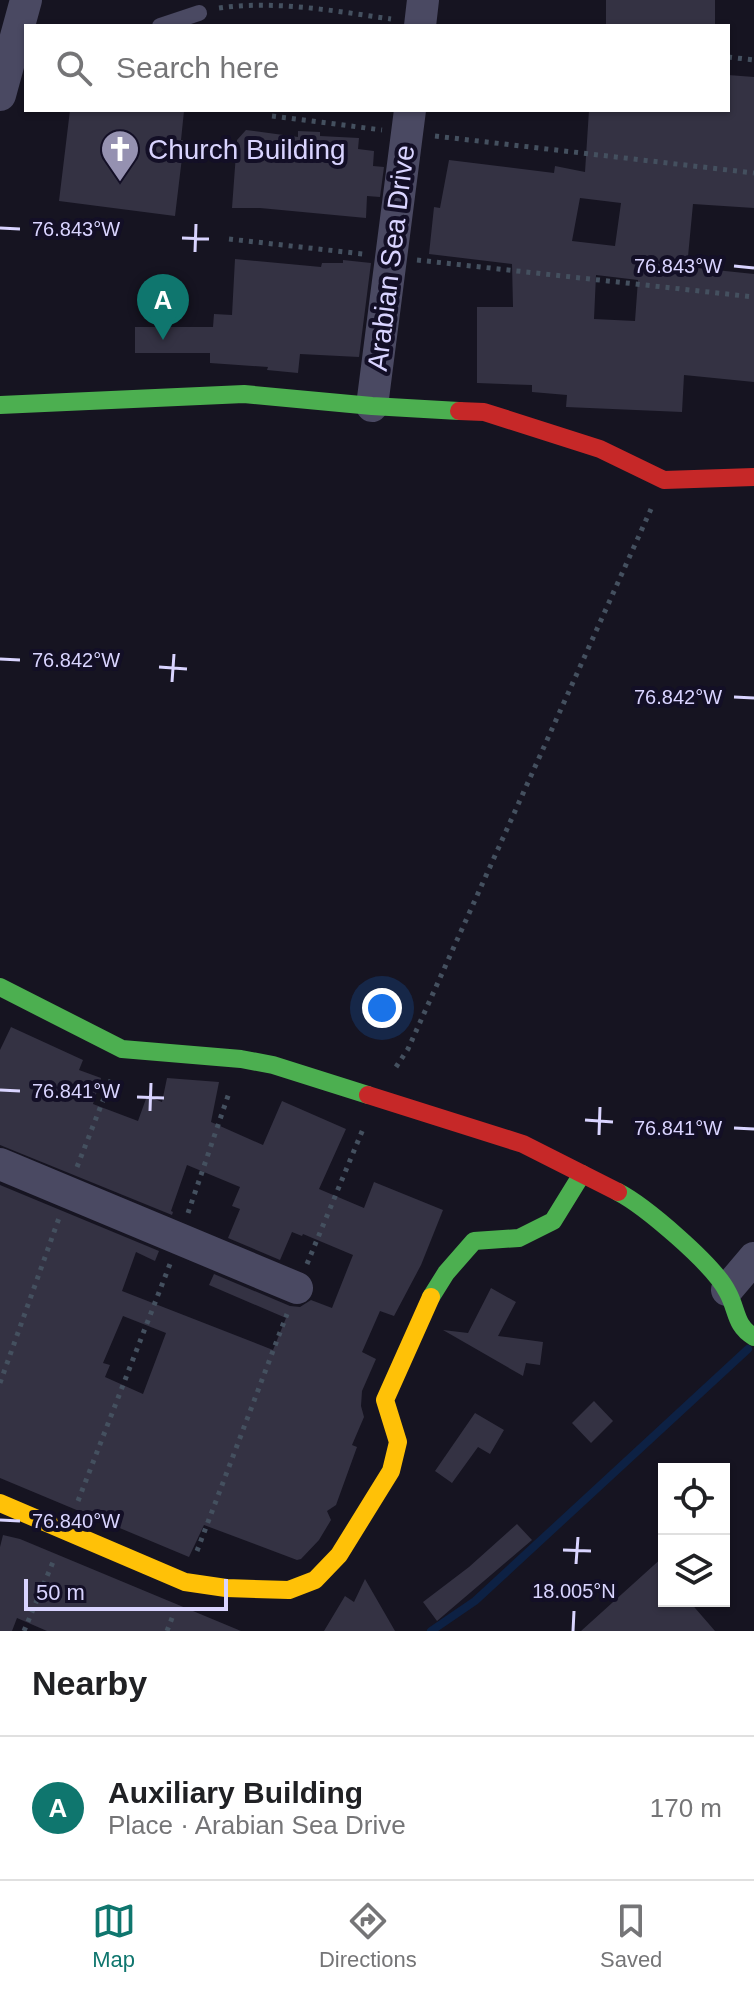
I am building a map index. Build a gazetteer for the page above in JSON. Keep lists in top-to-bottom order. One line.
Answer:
{"streets":{"street":["Arabian Sea Drive"]},"places":{"church":["Church Building"]},"scale_bar":"50 m","page":{"search":"Search here","pins":"A","scale":"50 m","heading":"Nearby","list":[{"mark":"A","name":"Auxiliary Building","note":"Place · Arabian Sea Drive","value":"170 m"}],"nav":["Map","Directions","Saved"]},"coordinates":["76.843°W","76.842°W","76.841°W","76.840°W","18.005°N"]}
